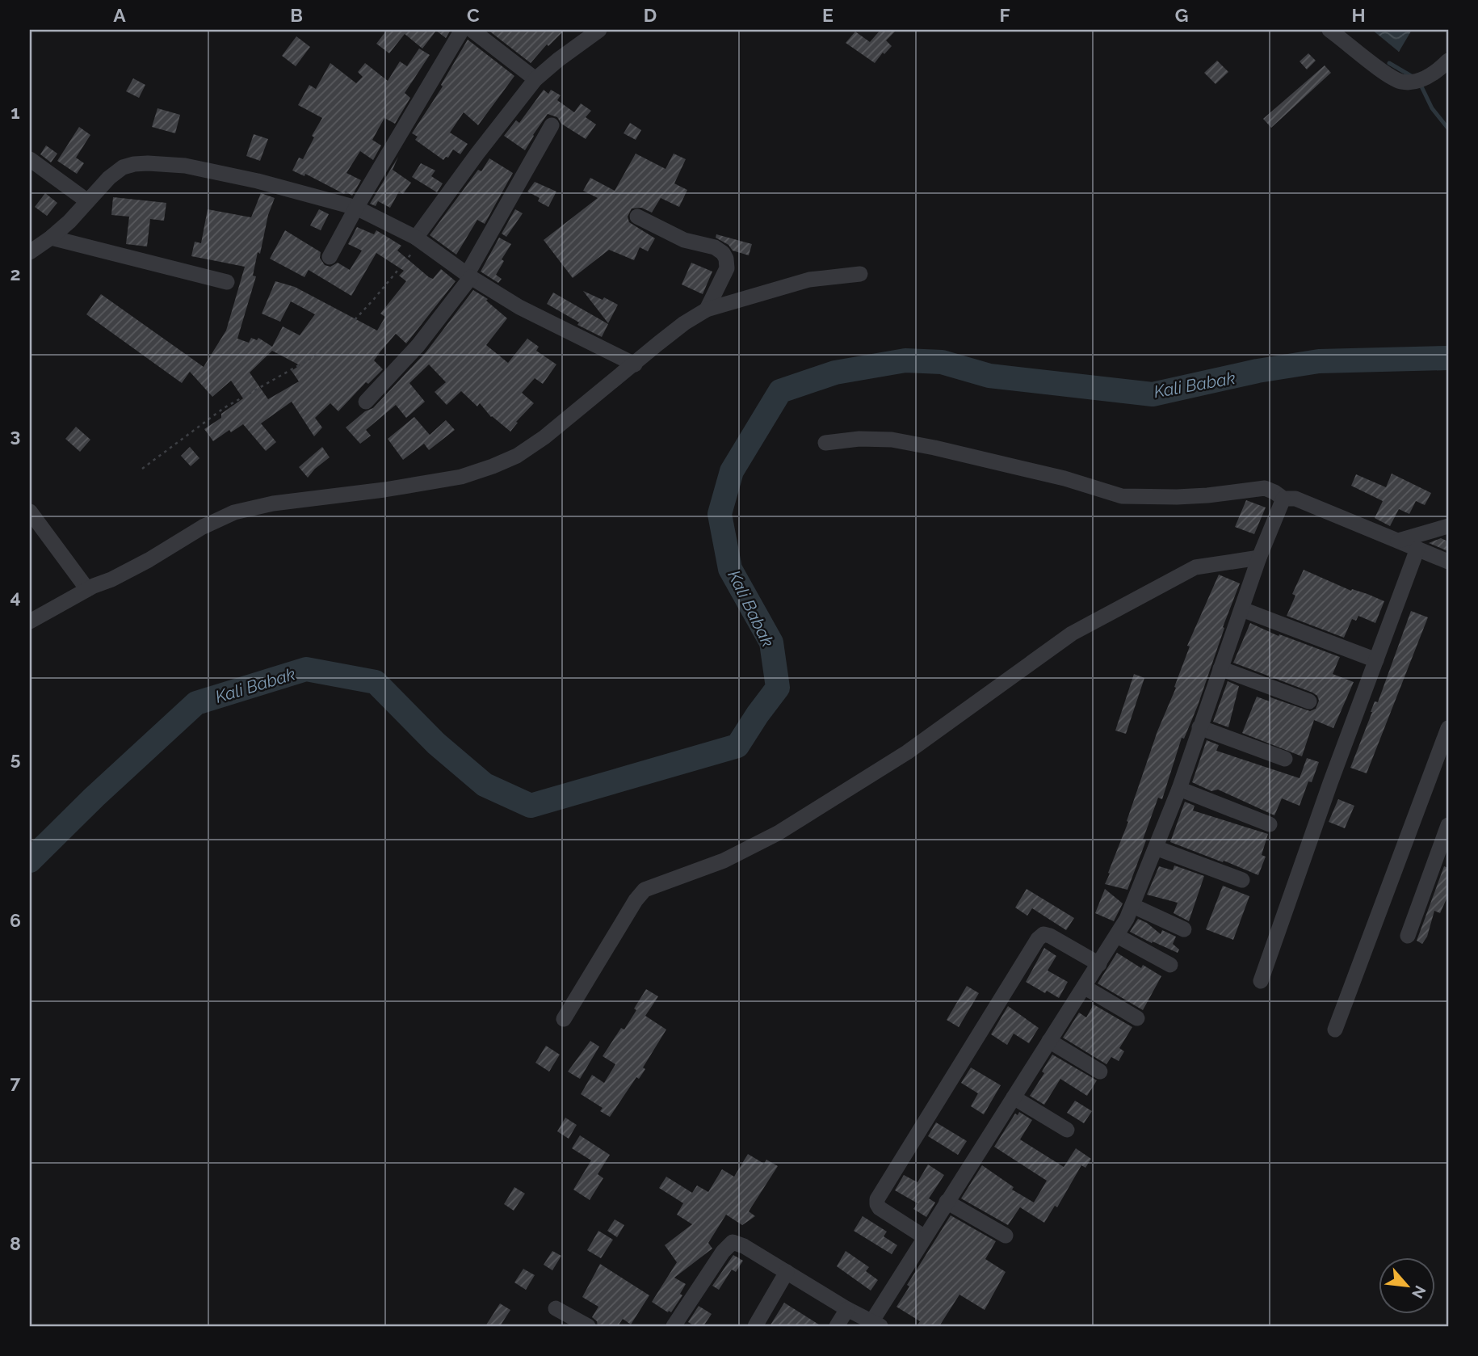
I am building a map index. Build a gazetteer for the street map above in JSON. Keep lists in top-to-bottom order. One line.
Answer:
{"water":["Kali Babak"],"north":"bottom right","grid":{"columns":["A","B","C","D","E","F","G","H"],"rows":["1","2","3","4","5","6","7","8"]}}
